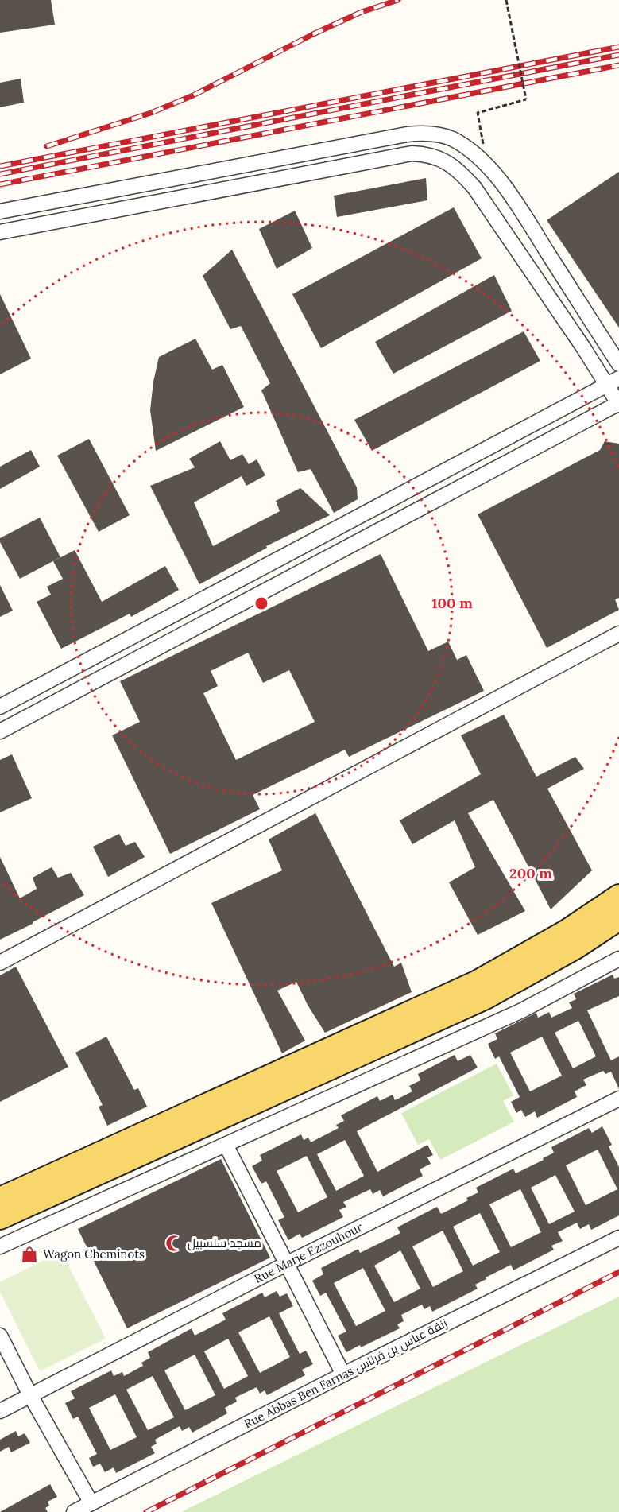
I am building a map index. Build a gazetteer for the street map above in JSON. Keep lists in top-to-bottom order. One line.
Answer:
{"streets":{"street":["Rue Marje Ezzouhour","Rue Abbas Ben Farnas زنقة عباس بن فرناس"]},"places":{"mosque":["مسجد سلسبيل"],"shop":["Wagon Cheminots"]},"rings":["100 m","200 m"]}
